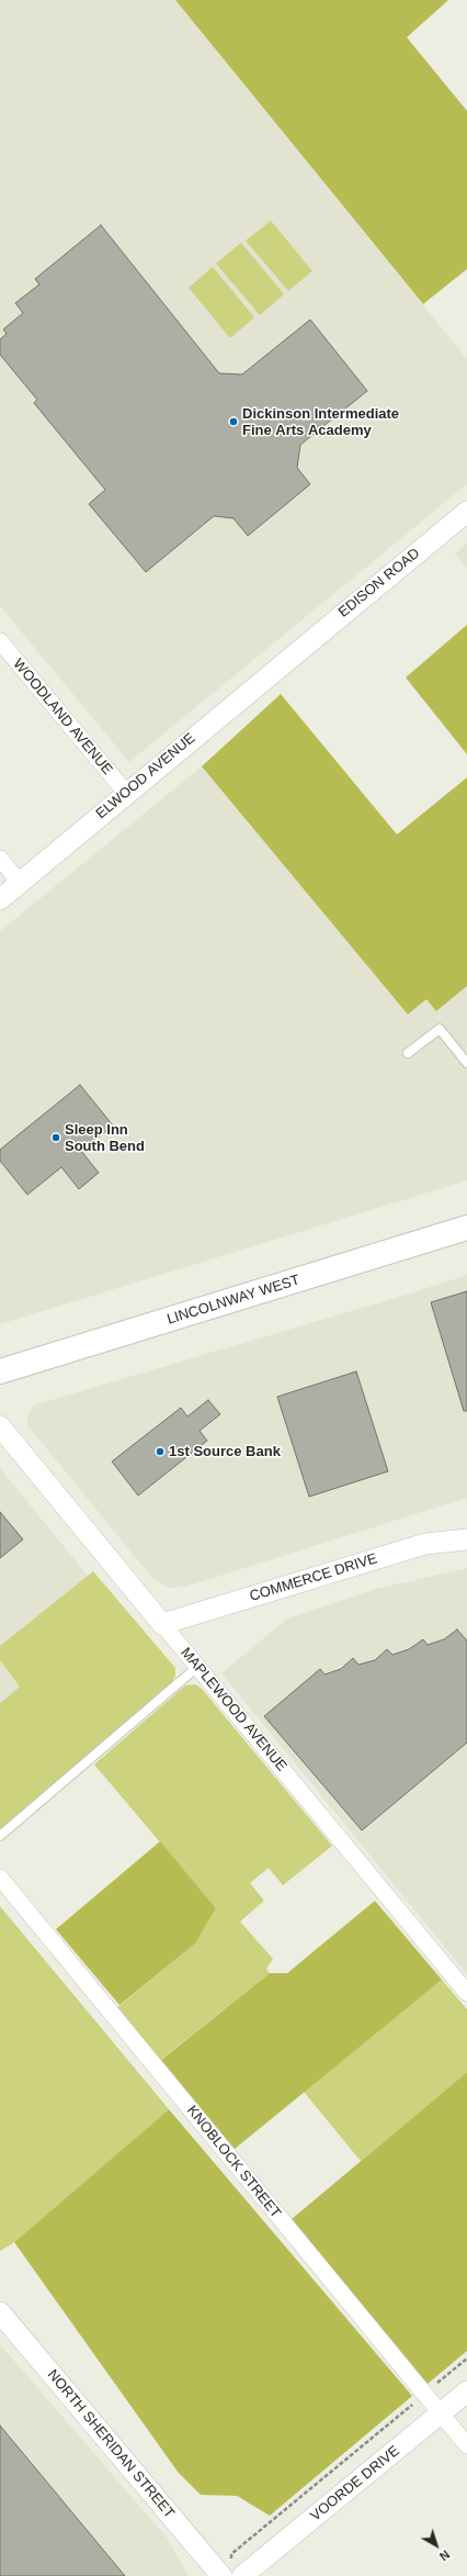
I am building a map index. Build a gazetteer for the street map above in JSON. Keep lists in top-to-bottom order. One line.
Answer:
{"streets":{"main road":["LINCOLNWAY WEST"],"street":["EDISON ROAD","WOODLAND AVENUE","ELWOOD AVENUE","COMMERCE DRIVE","MAPLEWOOD AVENUE","KNOBLOCK STREET","NORTH SHERIDAN STREET","VOORDE DRIVE"]},"crossings":[["EDISON ROAD","ELWOOD AVENUE"],["WOODLAND AVENUE","ELWOOD AVENUE"],["COMMERCE DRIVE","MAPLEWOOD AVENUE"],["KNOBLOCK STREET","VOORDE DRIVE"],["NORTH SHERIDAN STREET","VOORDE DRIVE"]],"places":["Dickinson Intermediate Fine Arts Academy","Sleep Inn South Bend","1st Source Bank"],"north":"bottom right"}
